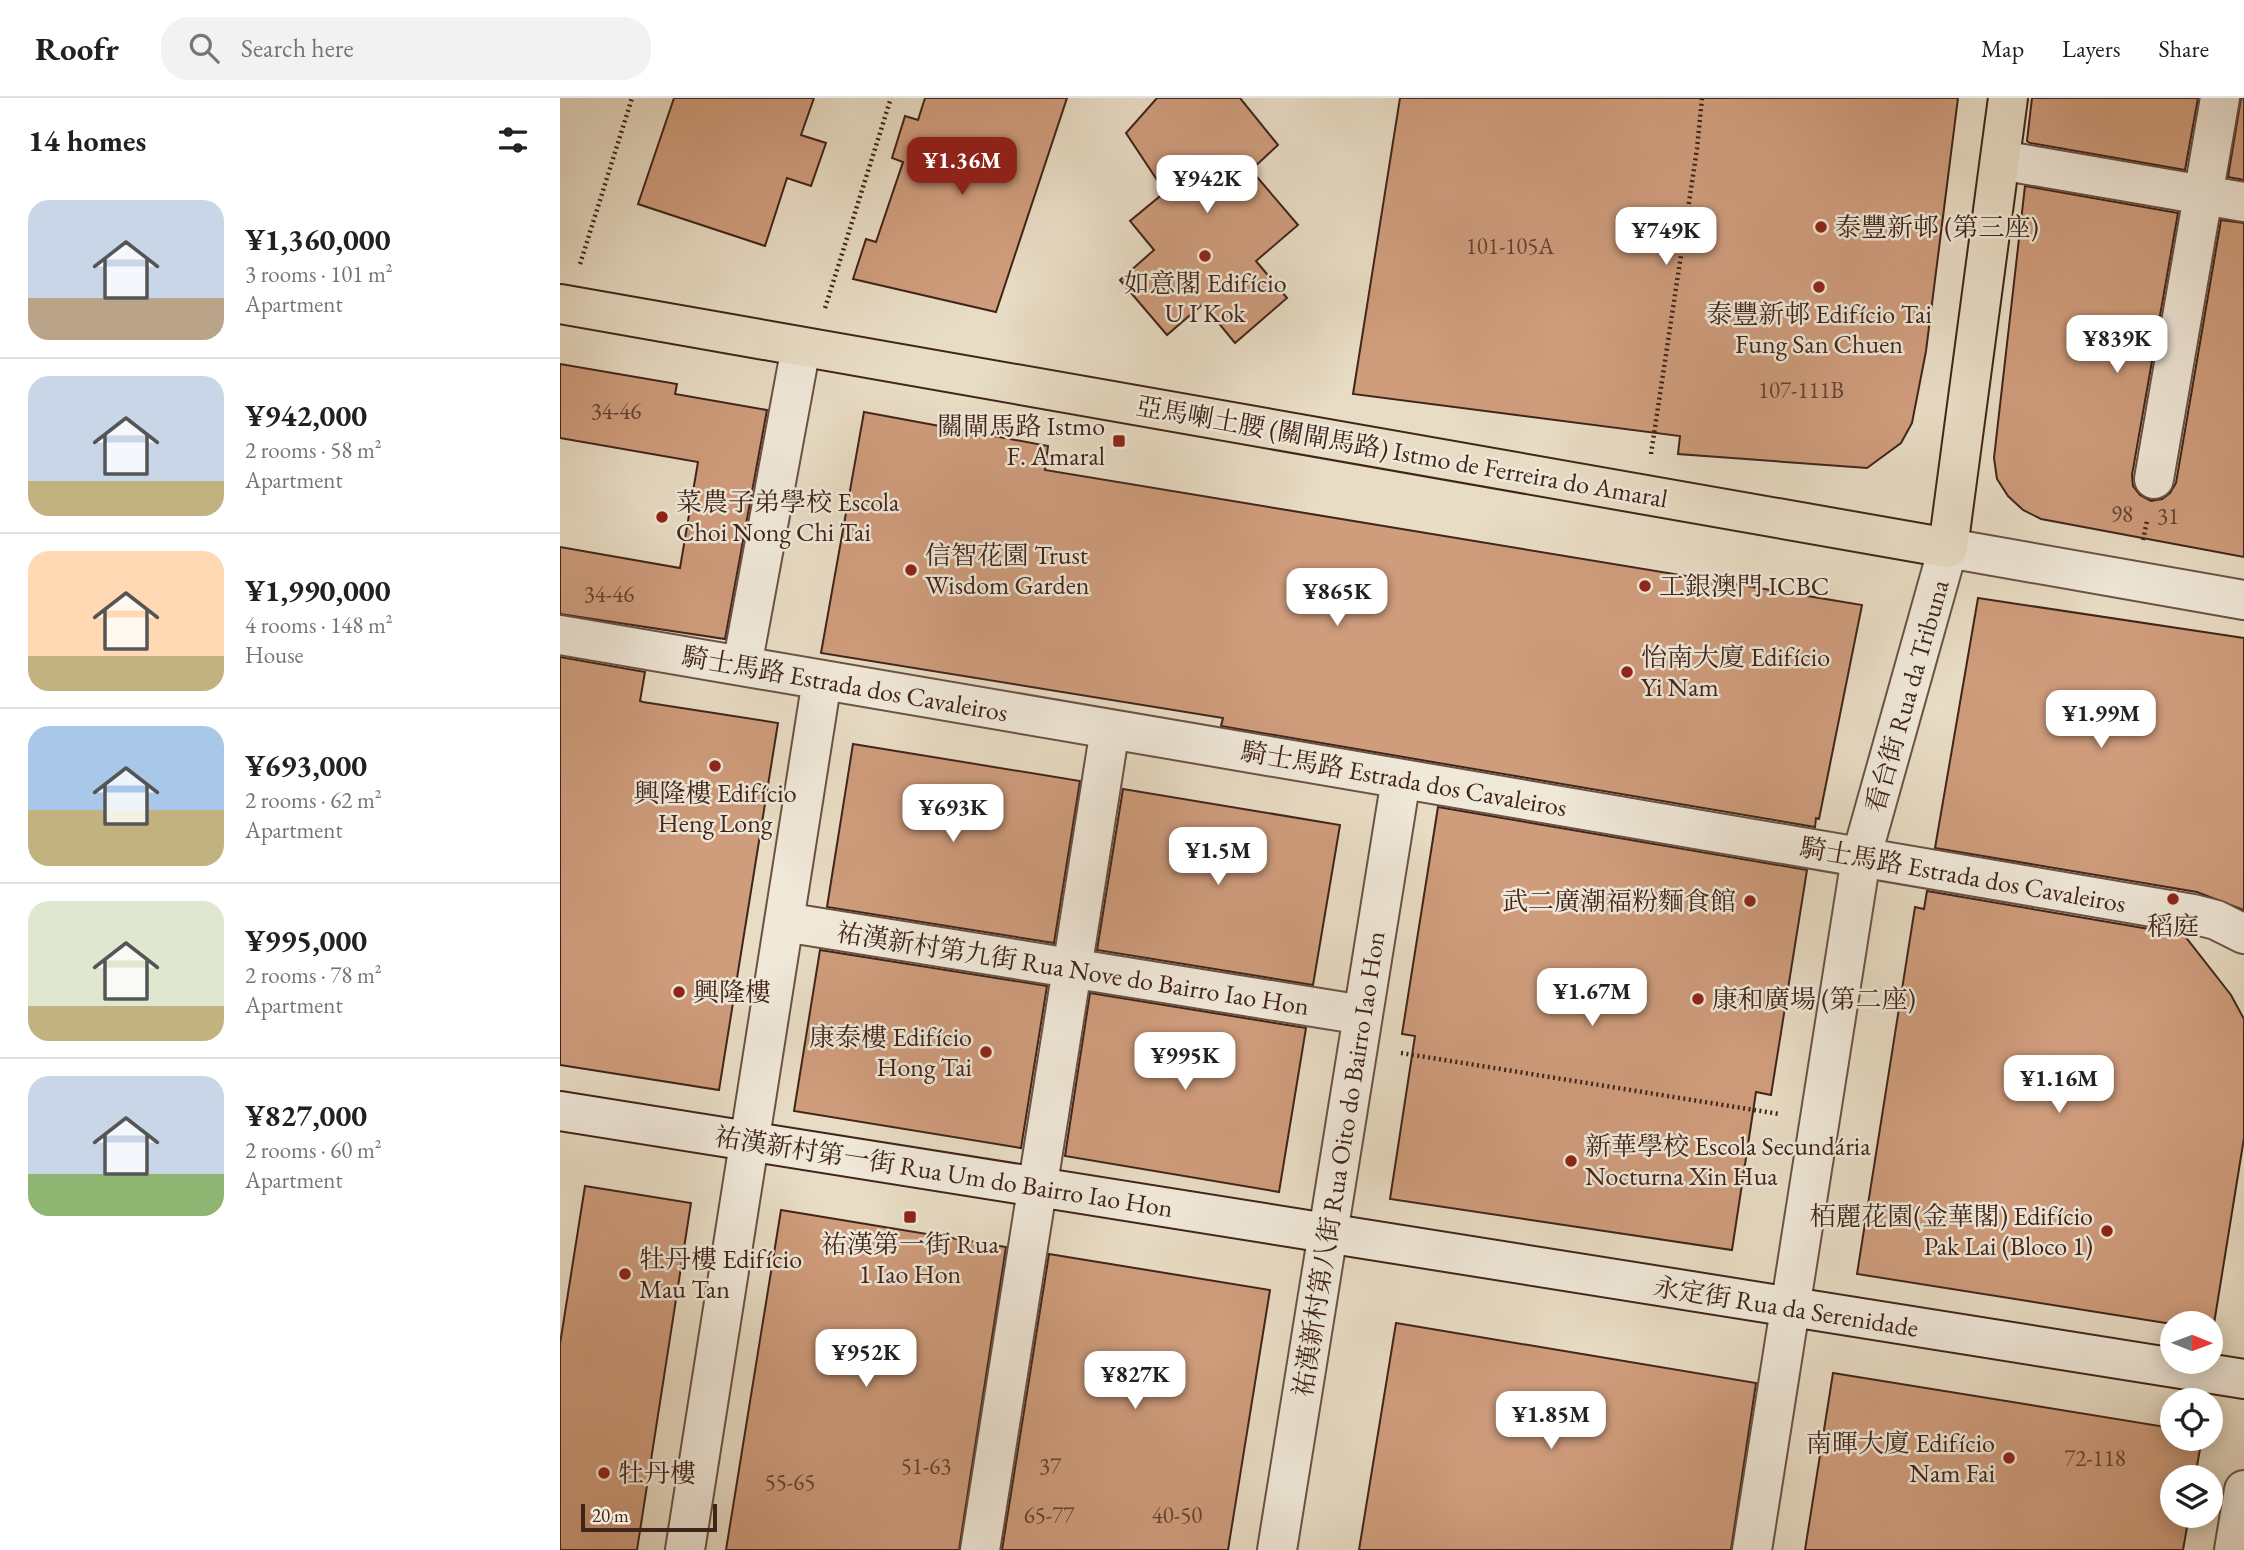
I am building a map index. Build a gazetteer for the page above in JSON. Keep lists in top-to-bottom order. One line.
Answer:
{"streets":{"main road":["亞馬喇土腰 (關閘馬路) Istmo de Ferreira do Amaral"],"street":["騎士馬路 Estrada dos Cavaleiros","看台街 Rua da Tribuna","祐漢新村第九街 Rua Nove do Bairro Iao Hon","祐漢新村第八街 Rua Oito do Bairro Iao Hon","祐漢新村第一街 Rua Um do Bairro Iao Hon","永定街 Rua da Serenidade"]},"crossings":[["亞馬喇土腰 (關閘馬路) Istmo de Ferreira do Amaral","看台街 Rua da Tribuna"],["騎士馬路 Estrada dos Cavaleiros","看台街 Rua da Tribuna"],["騎士馬路 Estrada dos Cavaleiros","祐漢新村第八街 Rua Oito do Bairro Iao Hon"],["看台街 Rua da Tribuna","永定街 Rua da Serenidade"],["祐漢新村第九街 Rua Nove do Bairro Iao Hon","祐漢新村第八街 Rua Oito do Bairro Iao Hon"],["祐漢新村第八街 Rua Oito do Bairro Iao Hon","祐漢新村第一街 Rua Um do Bairro Iao Hon"],["祐漢新村第八街 Rua Oito do Bairro Iao Hon","永定街 Rua da Serenidade"],["祐漢新村第一街 Rua Um do Bairro Iao Hon","永定街 Rua da Serenidade"]],"places":{"other":["泰豐新邨 (第三座)","如意閣 Edifício U I Kok","泰豐新邨 Edifício Tai Fung San Chuen","菜農子弟學校 Escola Choi Nong Chi Tai","信智花園 Trust Wisdom Garden","工銀澳門 ICBC","怡南大廈 Edifício Yi Nam","興隆樓 Edifício Heng Long","稻庭","武二廣潮福粉麵食館","興隆樓","康和廣場 (第二座)","康泰樓 Edifício Hong Tai","新華學校 Escola Secundária Nocturna Xin Hua","栢麗花園(金華閣) Edifício Pak Lai (Bloco 1)","牡丹樓 Edifício Mau Tan","南暉大廈 Edifício Nam Fai","牡丹樓"],"transit":["關閘馬路 Istmo F. Amaral","祐漢第一街 Rua 1 Iao Hon"]},"house_numbers":["101-105A","107-111B","34-46","98","31","34-46","72-118","51-63","37","55-65","65-77","40-50"],"scale_bar":"20 m","north":"right","page":{"header":"Roofr","search":"Search here","nav":["Map","Layers","Share"],"heading":"14 homes","price":["¥1.36M","¥942K","¥749K","¥839K","¥865K","¥1.99M","¥693K","¥1.5M","¥1.67M","¥995K","¥1.16M","¥952K","¥827K","¥1.85M"],"list":[{"name":"¥1,360,000","note":"3 rooms · 101 m² · Apartment"},{"name":"¥942,000","note":"2 rooms · 58 m² · Apartment"},{"name":"¥1,990,000","note":"4 rooms · 148 m² · House"},{"name":"¥693,000","note":"2 rooms · 62 m² · Apartment"},{"name":"¥995,000","note":"2 rooms · 78 m² · Apartment"},{"name":"¥827,000","note":"2 rooms · 60 m² · Apartment"}],"scale":"20 m"}}
